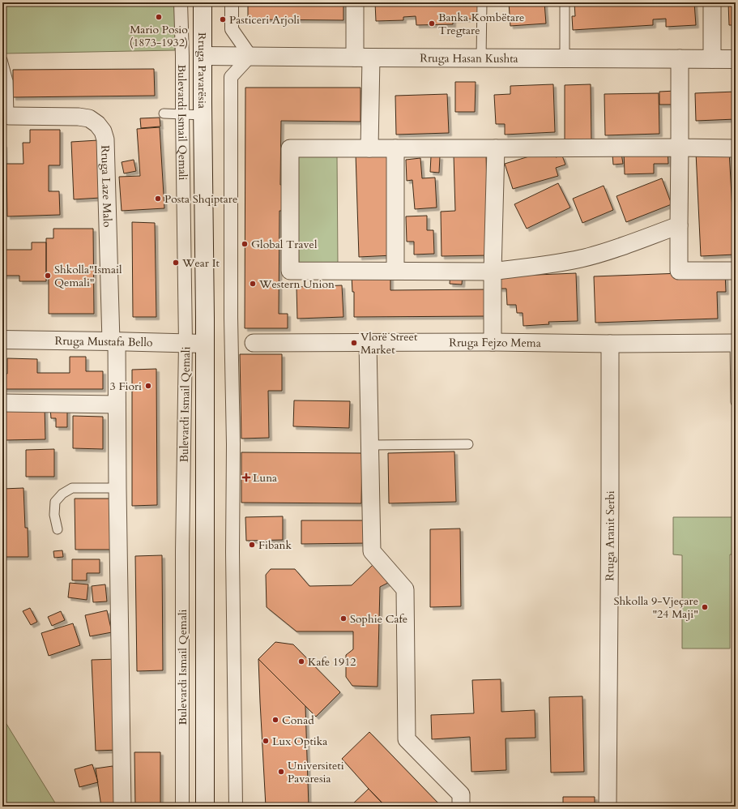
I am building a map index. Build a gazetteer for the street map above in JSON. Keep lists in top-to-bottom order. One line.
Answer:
{"streets":{"main road":["Rruga Hasan Kushta","Rruga Pavarësia","Bulevardi Ismail Qemali","Rruga Mustafa Bello"],"street":["Rruga Laze Malo","Rruga Fejzo Mema","Rruga Aranit Serbi"]},"crossings":[["Rruga Hasan Kushta","Rruga Pavarësia"],["Rruga Pavarësia","Bulevardi Ismail Qemali"],["Bulevardi Ismail Qemali","Rruga Mustafa Bello"],["Rruga Laze Malo","Rruga Mustafa Bello"],["Rruga Fejzo Mema","Rruga Aranit Serbi"]],"places":{"other":["Mario Posio (1873-1932)","Pasticeri Arjoli","Banka Kombëtare Tregtare","Posta Shqiptare","Global Travel","Wear It","Shkolla\"Ismail Qemali\"","Western Union","Vlorë Street Market","3 Fiori","Fibank","Shkolla 9-Vjeçare \"24 Maji\"","Sophie Cafe","Kafe 1912","Conad","Lux Optika","Universiteti Pavaresia"],"health":["Luna"]}}
